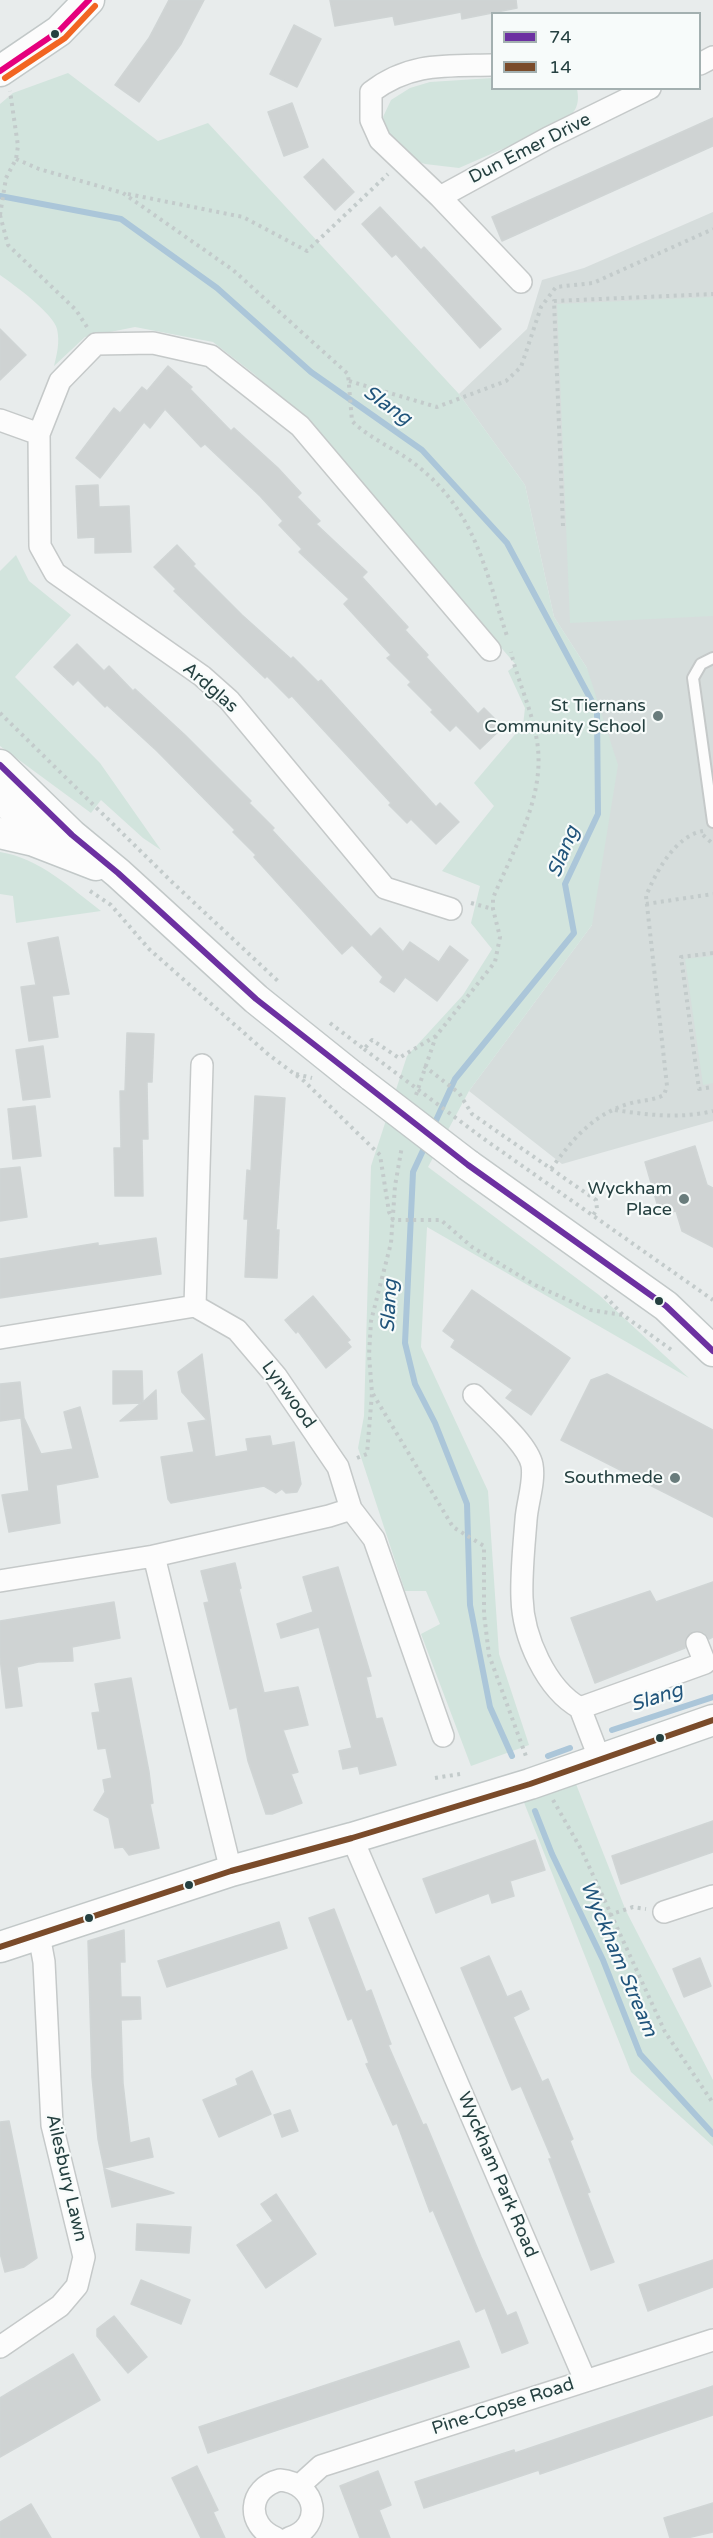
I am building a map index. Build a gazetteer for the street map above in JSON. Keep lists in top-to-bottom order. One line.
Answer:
{"streets":{"street":["Dun Emer Drive","Ardglas","Lynwood","Wyckham Park Road","Ailesbury Lawn","Pine-Copse Road"]},"crossings":[["Wyckham Park Road","Pine-Copse Road"]],"water":["Slang","Wyckham Stream"],"places":["St Tiernans Community School","Wyckham Place","Southmede"],"lines":["transit line 74","transit line 14"],"legend":["74","14"]}
